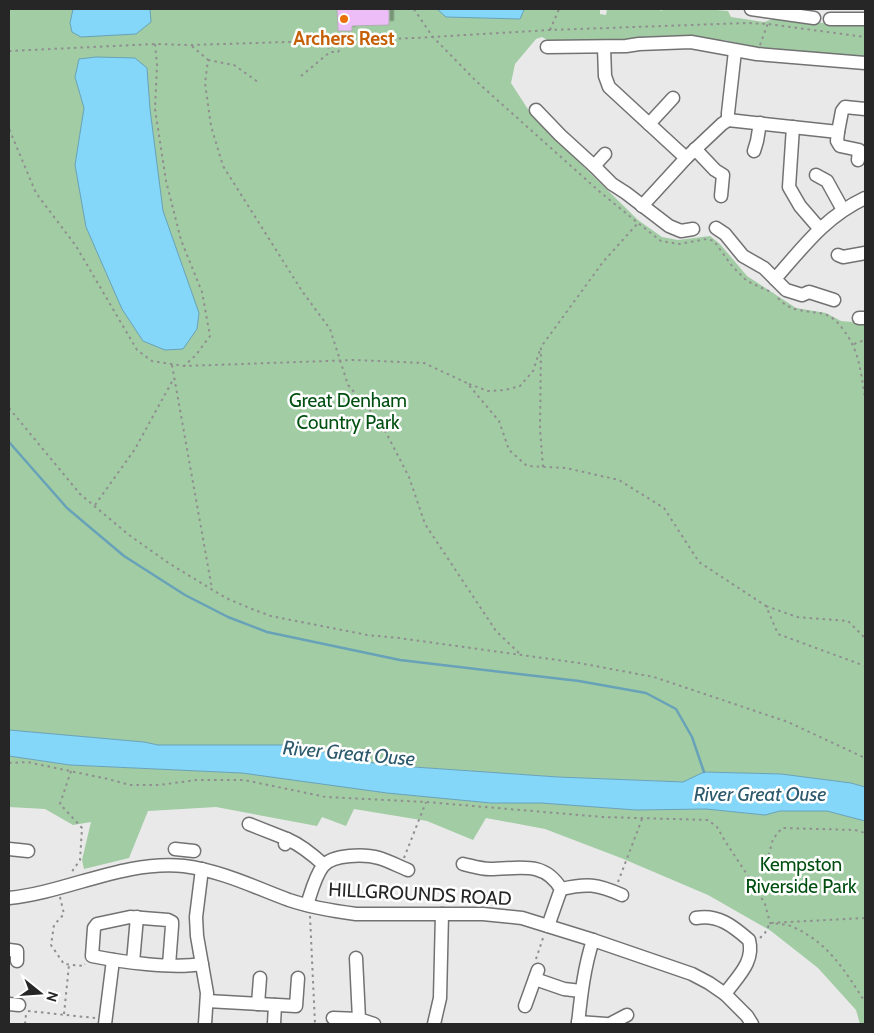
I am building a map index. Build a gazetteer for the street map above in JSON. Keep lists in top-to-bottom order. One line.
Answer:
{"streets":{"street":["HILLGROUNDS ROAD"]},"water":["River Great Ouse"],"parks":["Great Denham Country Park","Kempston Riverside Park"],"places":["Archers Rest"],"north":"right"}
